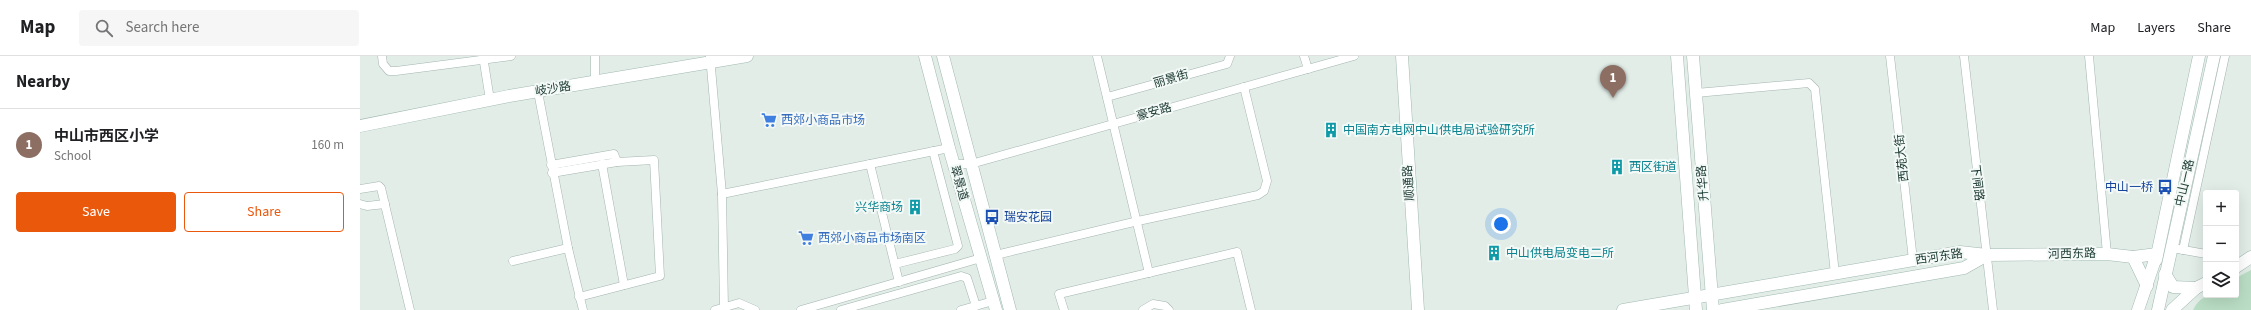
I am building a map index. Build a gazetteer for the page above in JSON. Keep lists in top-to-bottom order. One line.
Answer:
{"streets":{"street":["丽景街","岐沙路","豪安路","西苑大街","翠景道","顺通路","升华路","下闸路","中山一路","河西东路","西河东路"]},"crossings":[["豪安路","翠景道"],["西苑大街","西河东路"],["升华路","西河东路"],["下闸路","河西东路"],["下闸路","西河东路"],["中山一路","河西东路"],["河西东路","西河东路"]],"places":{"supermarket":["西郊小商品市场","西郊小商品市场南区"],"building":["中国南方电网中山供电局试验研究所","西区街道","兴华商场","中山供电局变电二所"],"bus stop":["中山一桥","瑞安花园"]},"page":{"header":"Map","search":"Search here","nav":["Map","Layers","Share"],"heading":"Nearby","pins":"1","list":[{"mark":"1","name":"中山市西区小学","note":"School","value":"160 m"}],"buttons":["Save","Share"],"map_buttons":["+","−"]}}
